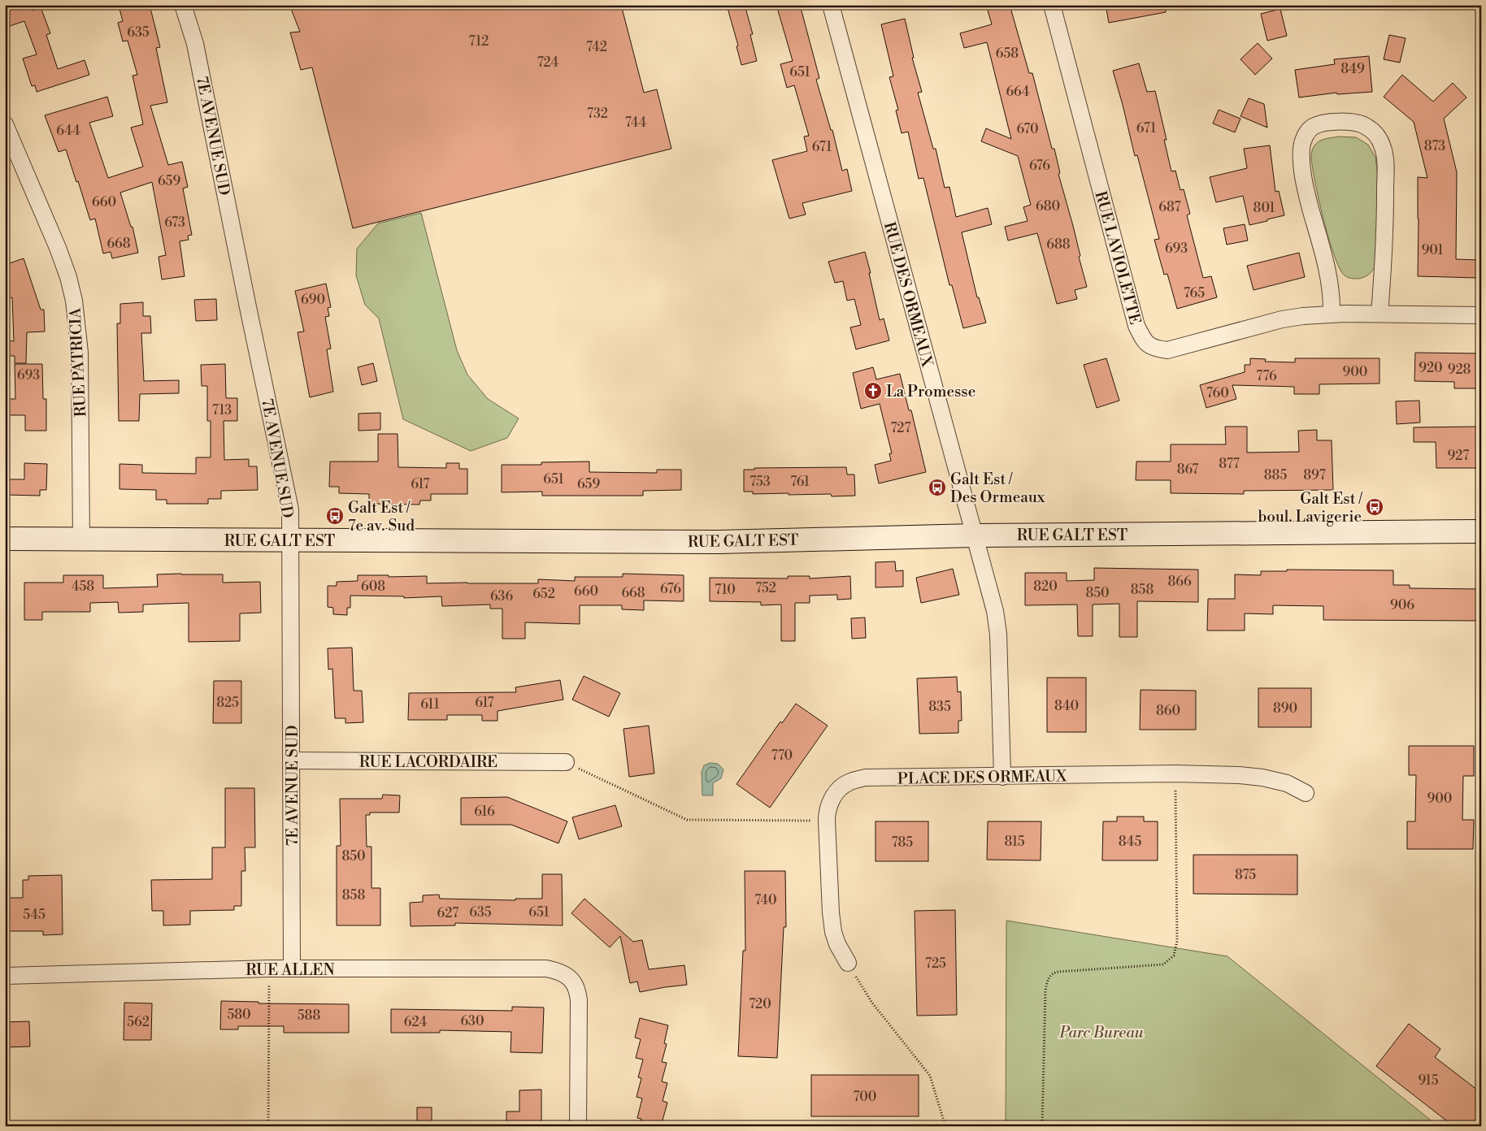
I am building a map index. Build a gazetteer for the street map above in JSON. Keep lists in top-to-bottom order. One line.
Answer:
{"streets":{"main road":["RUE GALT EST"],"street":["7E AVENUE SUD","RUE LAVIOLETTE","RUE DES ORMEAUX","RUE PATRICIA","RUE LACORDAIRE","PLACE DES ORMEAUX","RUE ALLEN"]},"crossings":[["7E AVENUE SUD","RUE GALT EST"],["7E AVENUE SUD","RUE LACORDAIRE"],["7E AVENUE SUD","RUE ALLEN"],["RUE DES ORMEAUX","RUE GALT EST"],["RUE DES ORMEAUX","PLACE DES ORMEAUX"],["RUE PATRICIA","RUE GALT EST"]],"parks":["Parc Bureau"],"places":{"church":["La Promesse"],"bus stop":["Galt Est / Des Ormeaux","Galt Est / boul. Lavigerie","Galt Est / 7e av. Sud"]},"house_numbers":["635","712","742","658","724","849","651","664","732","744","671","670","644","873","671","676","659","660","680","687","801","673","668","688","693","901","765","690","920","928","900","693","776","760","713","727","927","877","867","885","897","651","753","761","617","659","866","458","608","820","752","676","710","858","660","668","850","652","636","906","825","617","611","840","835","890","860","770","900","616","815","845","785","850","875","858","740","635","651","627","545","725","720","580","588","630","562","624","915","700"]}
